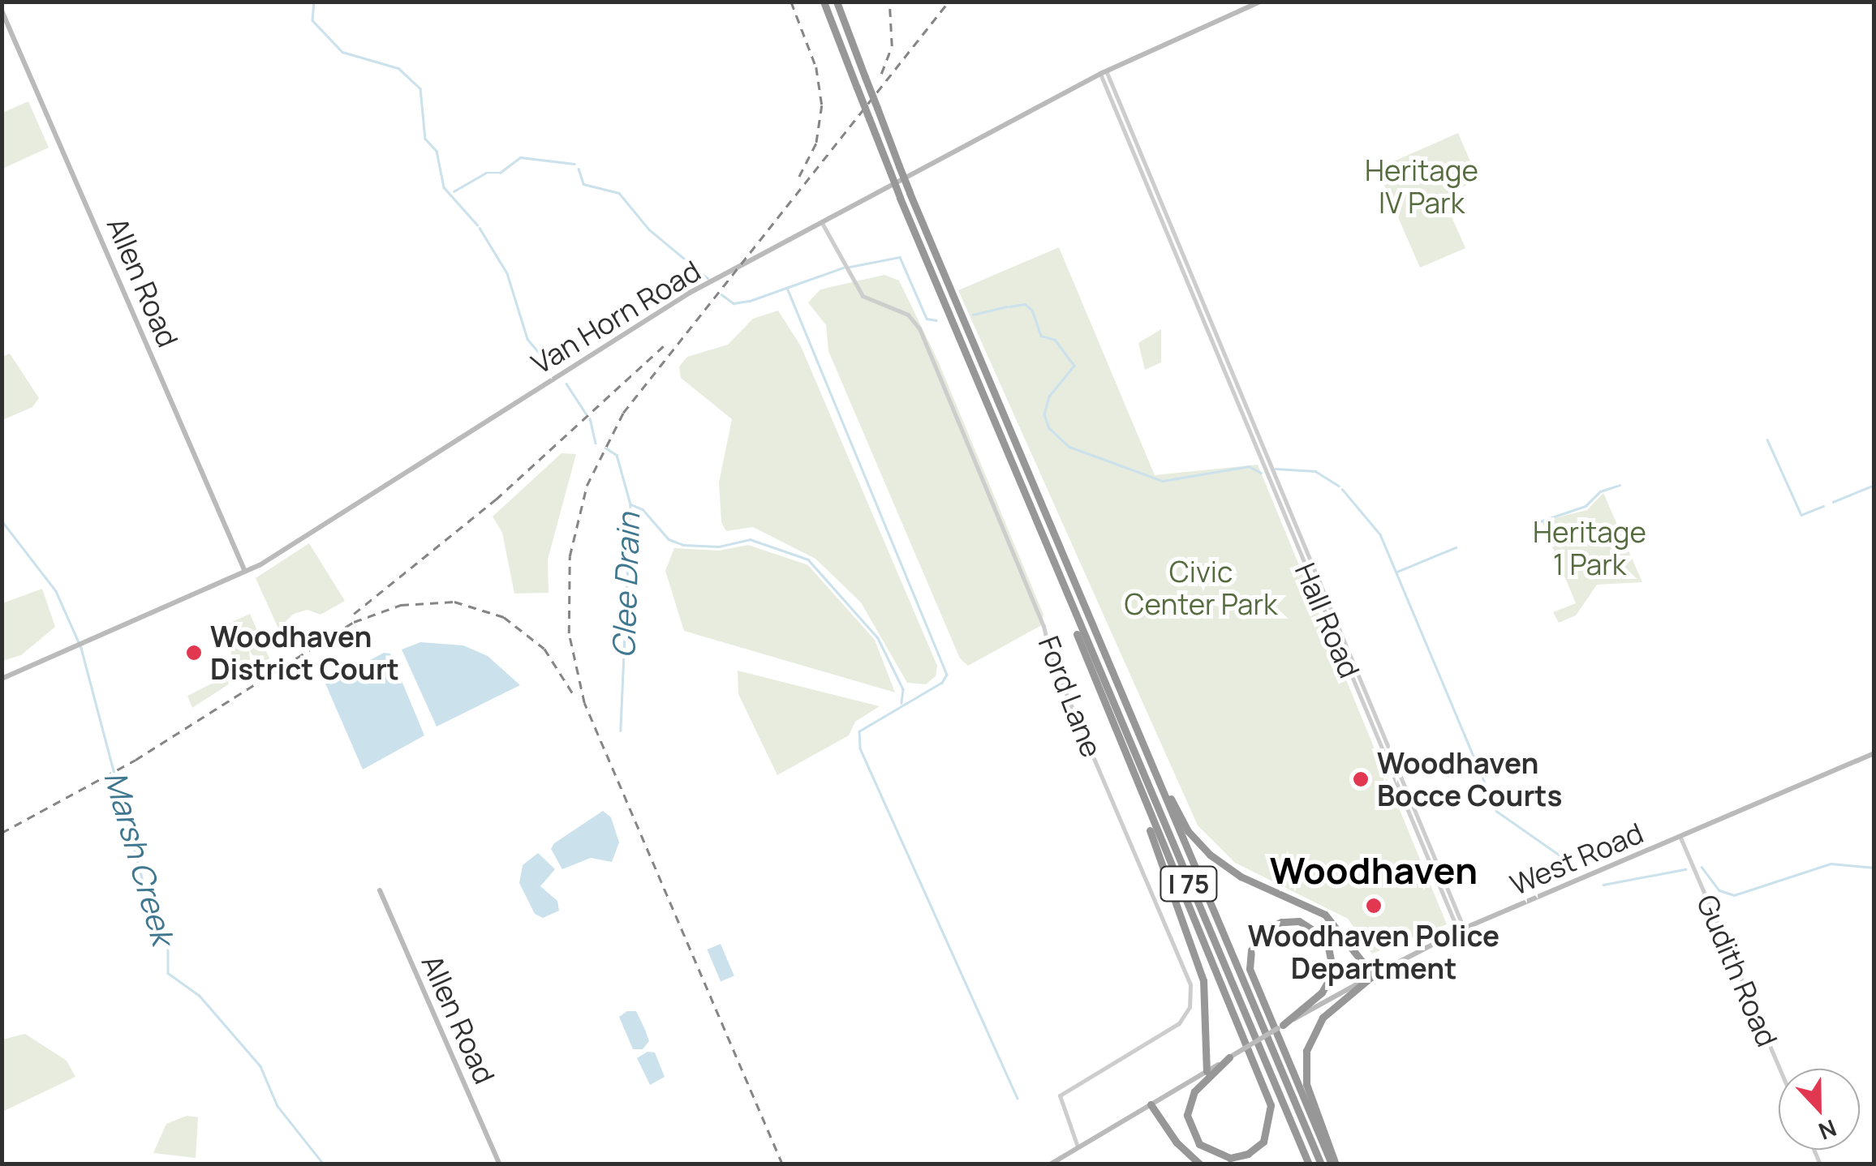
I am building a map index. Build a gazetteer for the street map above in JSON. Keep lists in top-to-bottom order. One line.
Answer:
{"streets":{"highway":["I 75"],"main road":["Allen Road","Van Horn Road","West Road"],"street":["Hall Road","Ford Lane","Gudith Road"]},"crossings":[["Allen Road","Van Horn Road"],["Van Horn Road","Hall Road"],["Van Horn Road","Ford Lane"],["Hall Road","West Road"],["Ford Lane","West Road"],["West Road","Gudith Road"]],"districts":["Woodhaven"],"water":["Clee Drain","Marsh Creek"],"parks":["Heritage IV Park","Heritage 1 Park","Civic Center Park"],"places":["Woodhaven District Court","Woodhaven Bocce Courts","Woodhaven Police Department"],"north":"bottom"}
